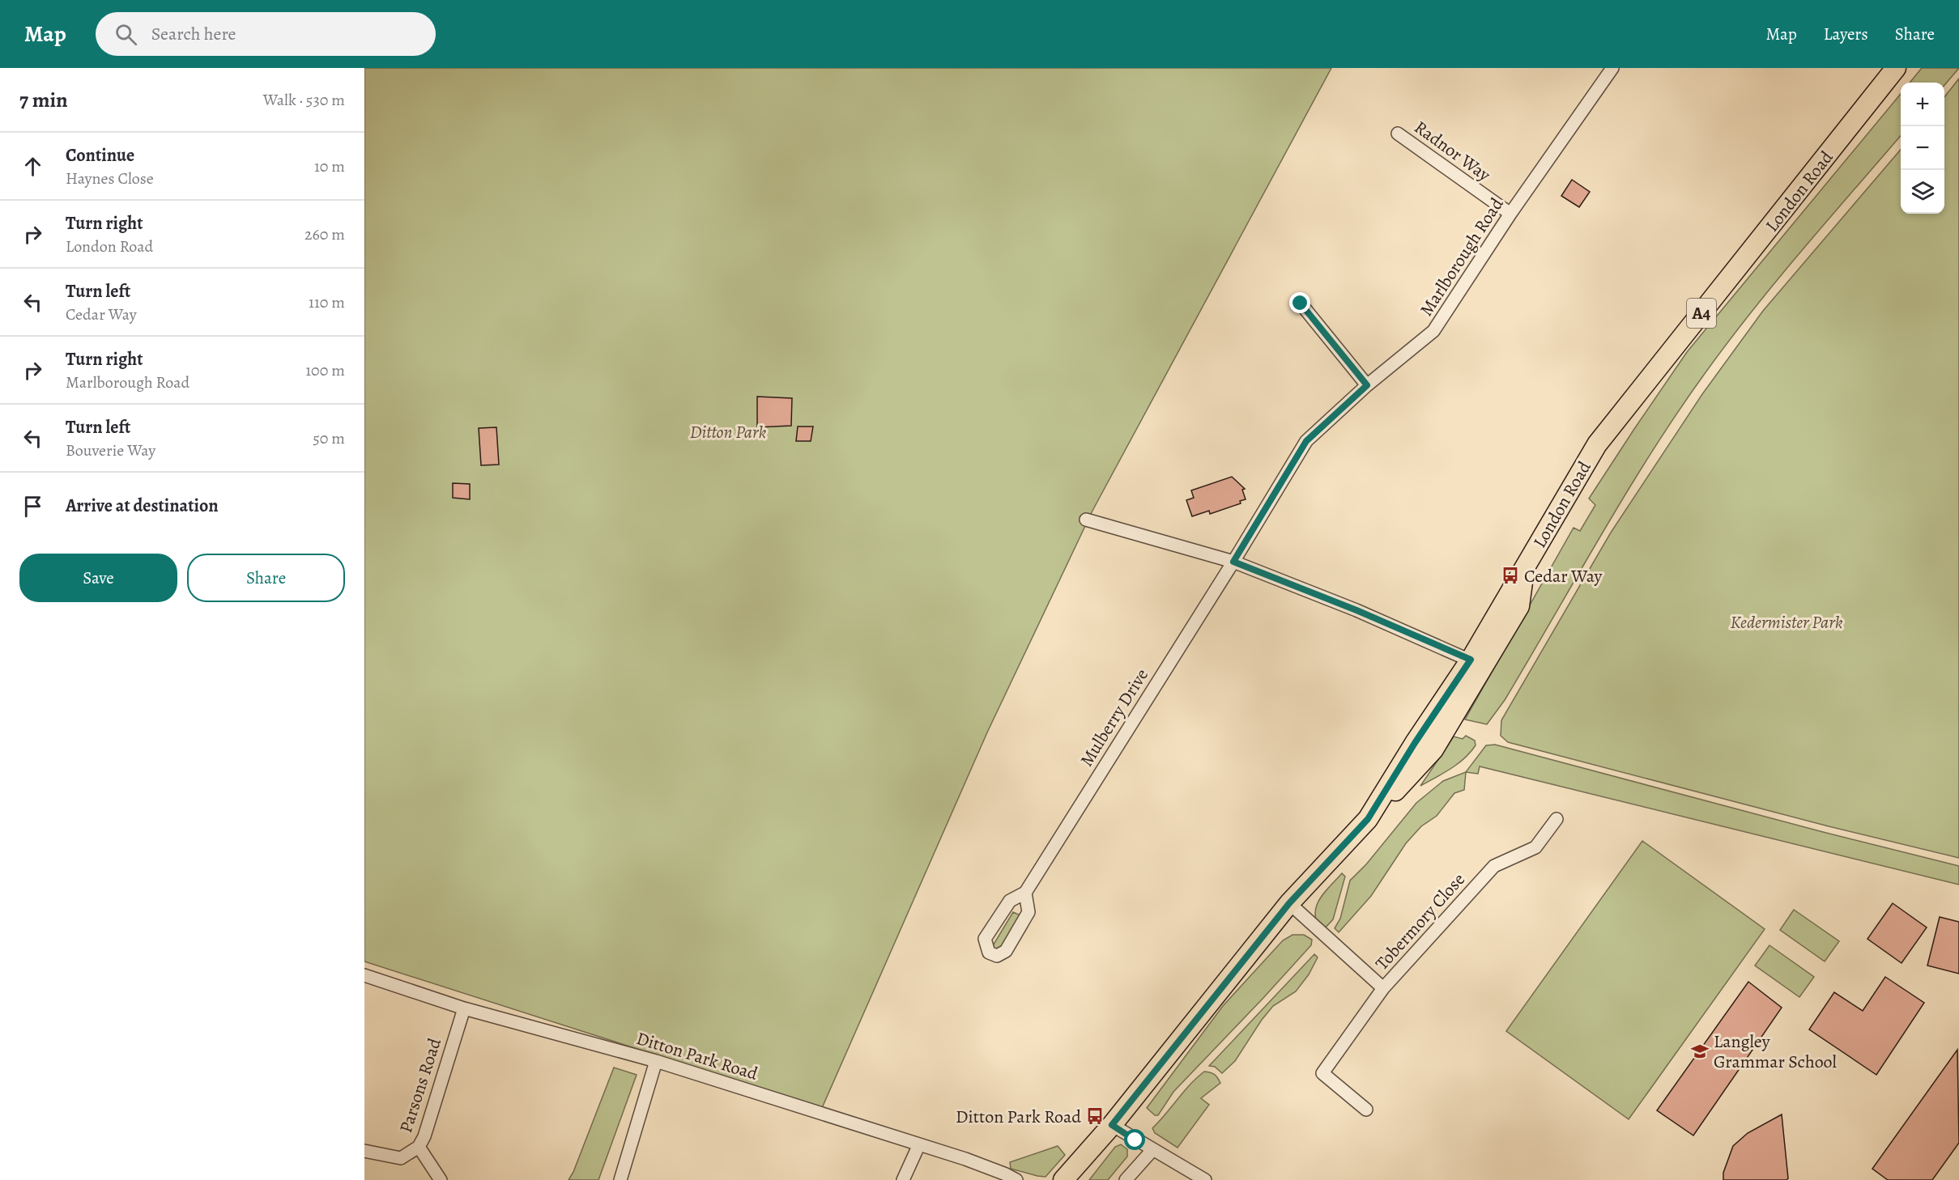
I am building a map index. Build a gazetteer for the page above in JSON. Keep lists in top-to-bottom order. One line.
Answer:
{"streets":{"main road":["London Road","A4"],"street":["Radnor Way","Marlborough Road","Mulberry Drive","Tobermory Close","Ditton Park Road","Parsons Road"]},"crossings":[["Radnor Way","Marlborough Road"],["Marlborough Road","Mulberry Drive"],["Ditton Park Road","Parsons Road"]],"parks":["Ditton Park","Kedermister Park"],"places":{"bus stop":["Cedar Way","Ditton Park Road"],"school or university":["Langley Grammar School"]},"page":{"header":"Map","search":"Search here","nav":["Map","Layers","Share"],"heading":["7 min","Walk · 530 m"],"map_buttons":["+","−"],"list":[["Continue","Haynes Close","10 m"],["Turn right","London Road","260 m"],["Turn left","Cedar Way","110 m"],["Turn right","Marlborough Road","100 m"],["Turn left","Bouverie Way","50 m"],"Arrive at destination"],"buttons":["Save","Share"]}}
